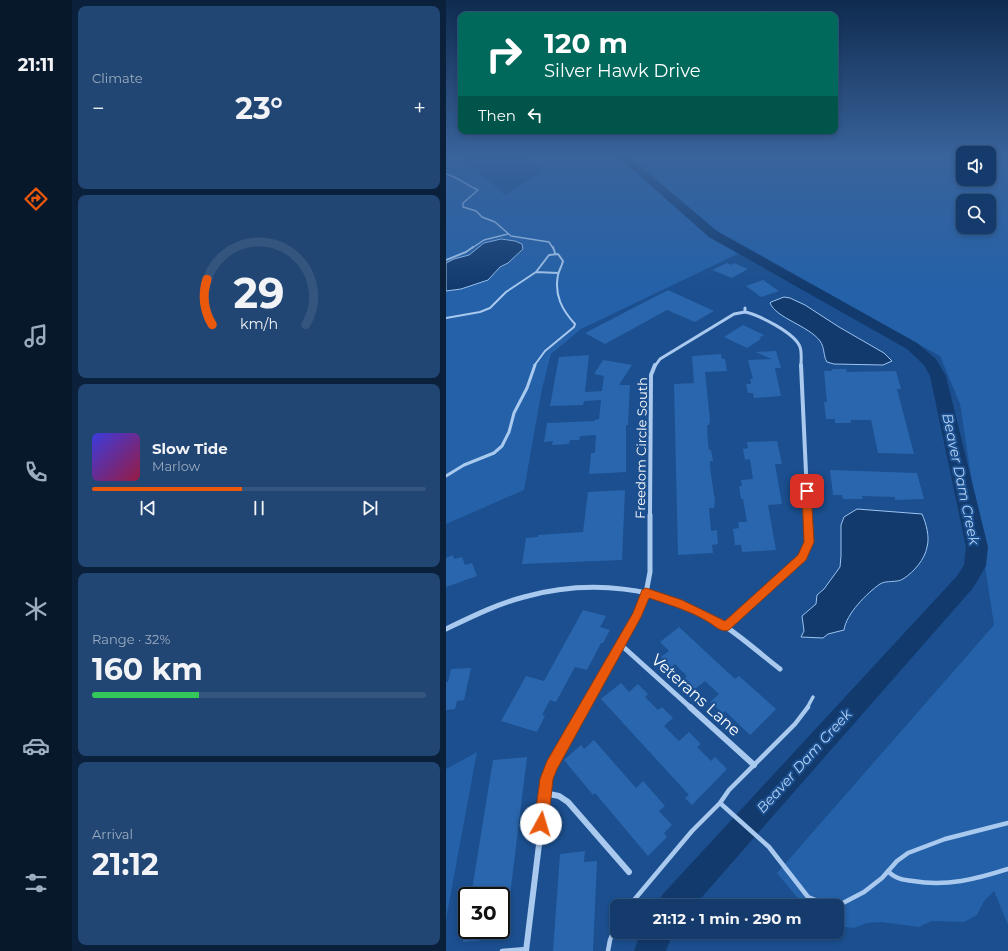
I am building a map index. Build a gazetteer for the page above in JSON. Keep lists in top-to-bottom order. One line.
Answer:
{"streets":{"street":["Freedom Circle South","Veterans Lane"]},"water":["Beaver Dam Creek"],"page":{"tabs":"21:11","tile":["Climate",["Range · 32%","160 km"],["Arrival","21:12"]],"turn":["120 m","Silver Hawk Drive"],"heat":["−","23°","+"],"then":"Then","song":["Slow Tide","Marlow"],"limit":"30","trip":"21:12 · 1 min · 290 m","gauge":["29","km/h"]}}
